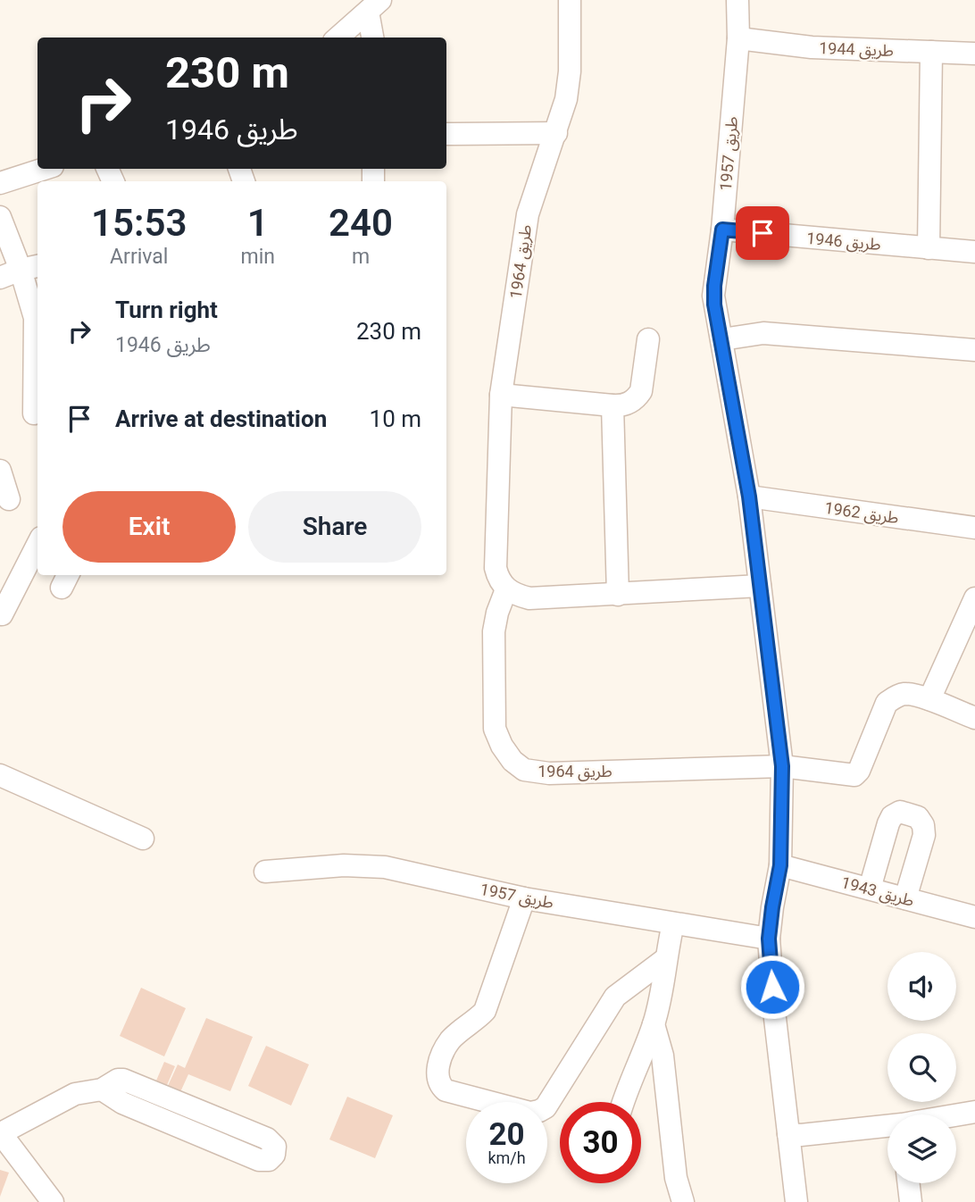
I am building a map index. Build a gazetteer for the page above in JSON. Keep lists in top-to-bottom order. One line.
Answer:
{"streets":{"street":["طريق 1944","طريق 1957","طريق 1946","طريق 1964","طريق 1962","طريق 1943"]},"crossings":[["طريق 1944","طريق 1957"],["طريق 1957","طريق 1946"],["طريق 1957","طريق 1964"],["طريق 1957","طريق 1962"],["طريق 1957","طريق 1943"]],"page":{"turn":["230 m","طريق 1946"],"eta":["15:53","Arrival","1","min","240","m"],"list":[{"name":"Turn right","note":"طريق 1946","value":"230 m"},{"name":"Arrive at destination","value":"10 m"}],"buttons":["Exit","Share"],"speed":"20 km/h","limit":"30"}}
